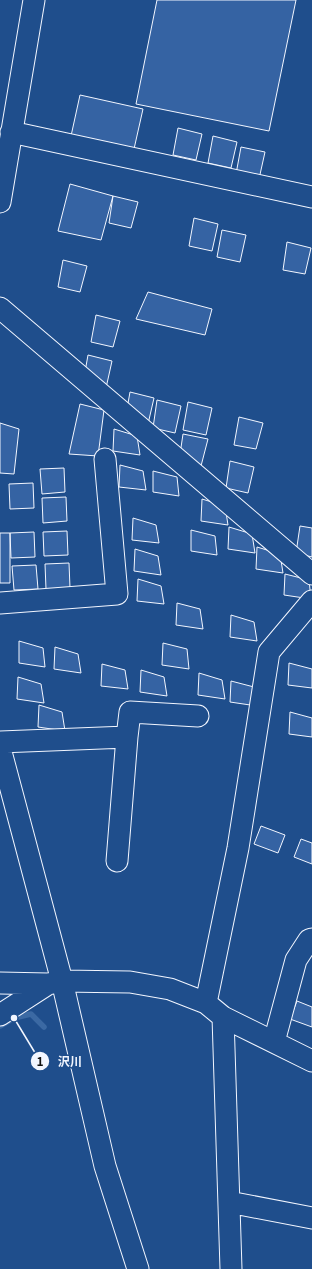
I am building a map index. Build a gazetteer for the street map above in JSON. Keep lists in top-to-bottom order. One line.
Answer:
{"places":["沢川"]}
